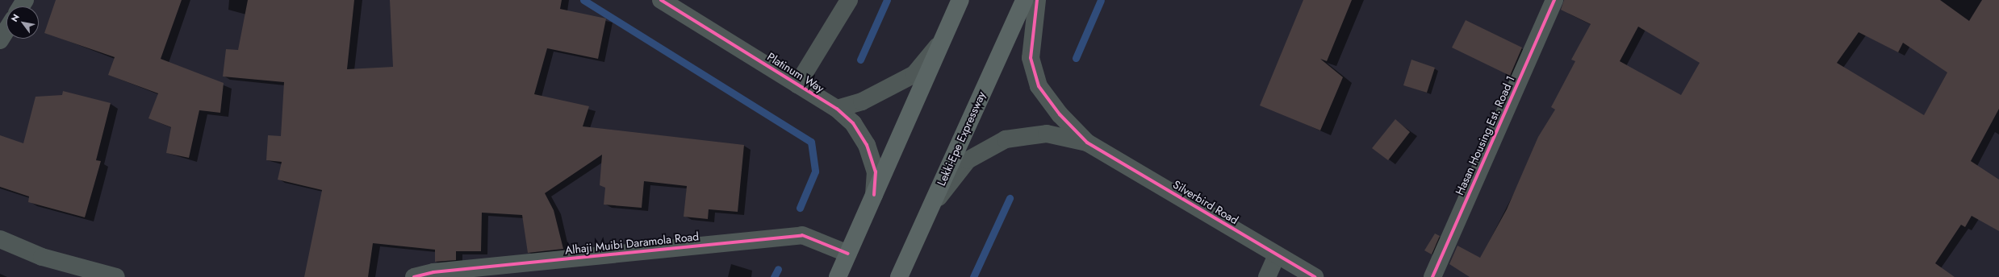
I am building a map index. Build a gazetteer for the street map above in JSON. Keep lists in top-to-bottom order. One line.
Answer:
{"streets":{"highway":["Lekki-Epe Expressway"],"street":["Platinum Way","Hasan Housing Est. Road 1","Silverbird Road","Alhaji Muibi Daramola Road"]},"north":"top left"}
